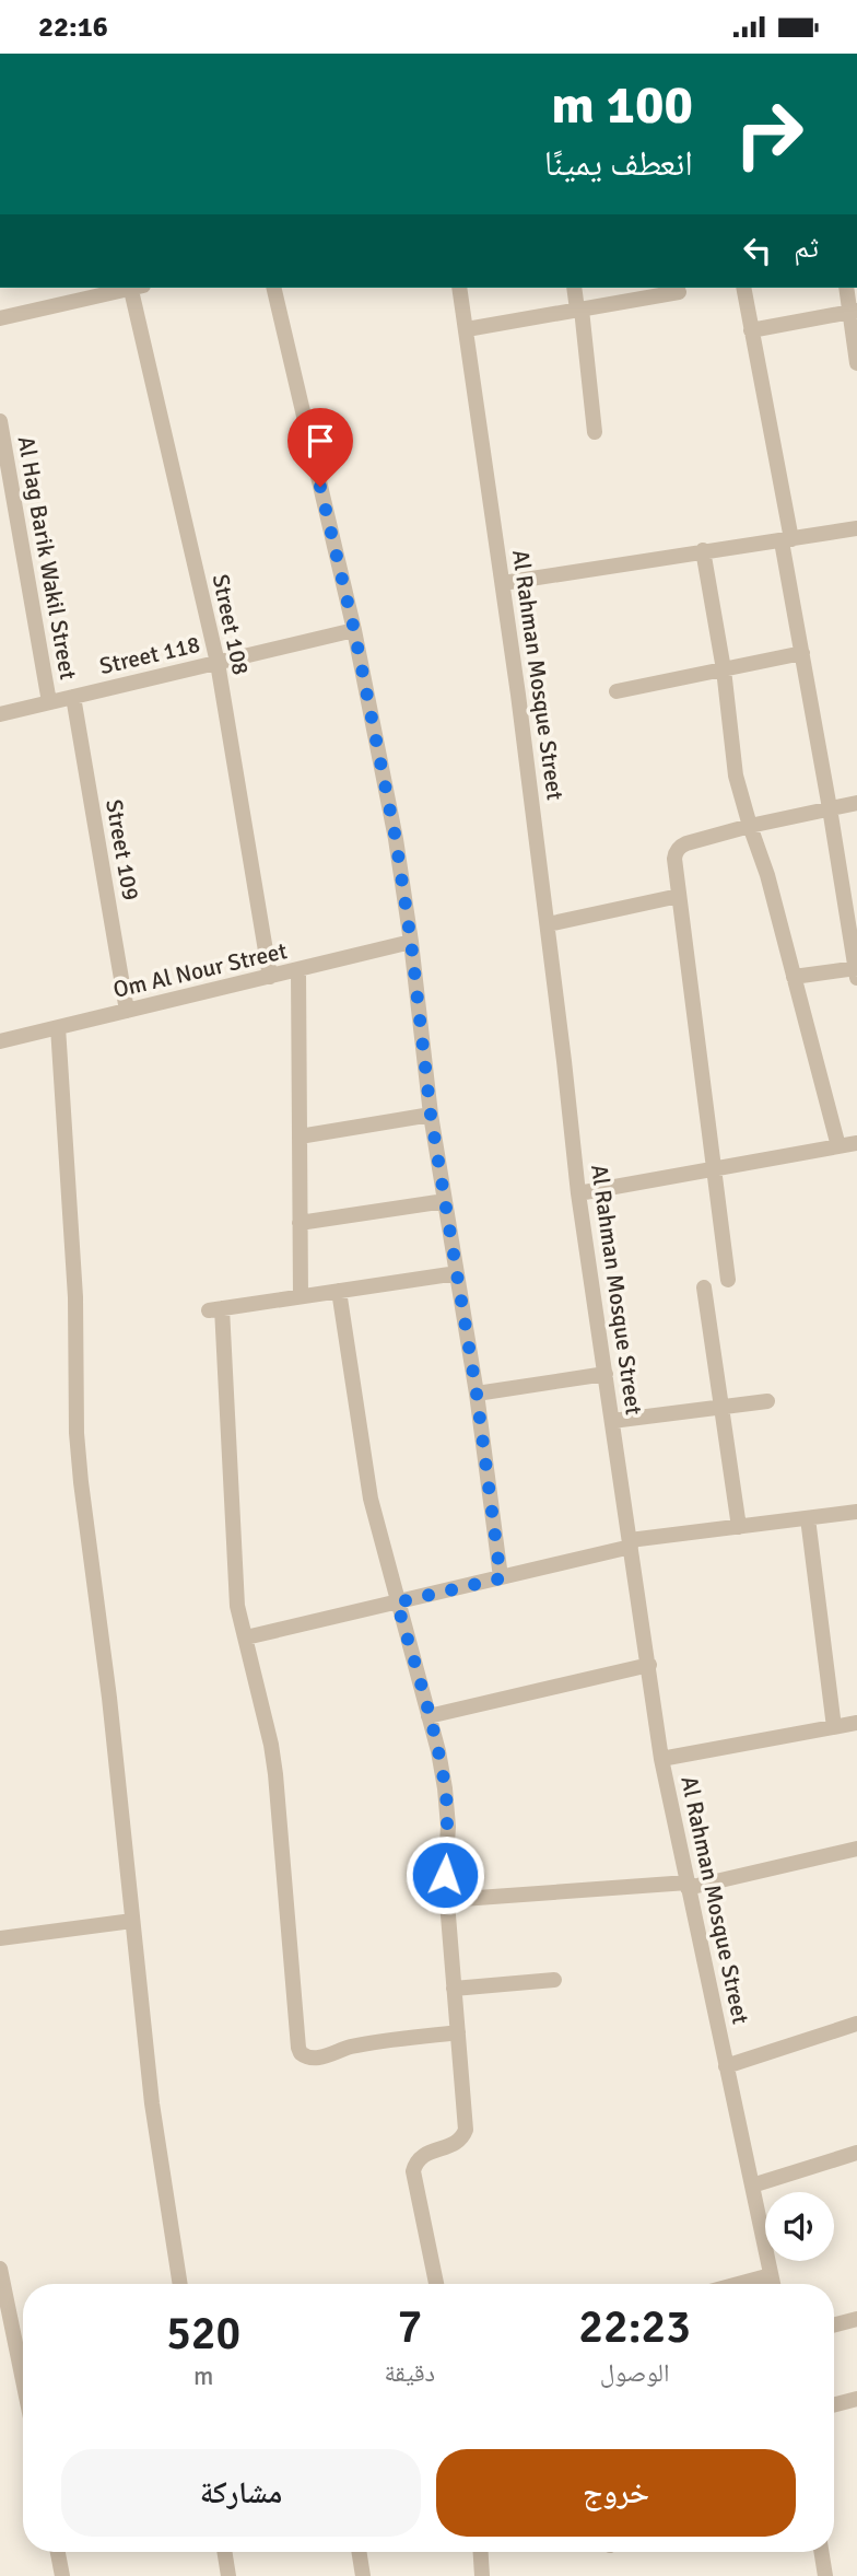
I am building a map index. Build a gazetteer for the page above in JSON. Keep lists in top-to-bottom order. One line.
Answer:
{"streets":{"street":["Al Hag Barik Wakil Street","Street 108","Street 118","Al Rahman Mosque Street","Street 109","Om Al Nour Street"]},"crossings":[["Al Hag Barik Wakil Street","Street 118"],["Street 108","Street 118"],["Street 108","Om Al Nour Street"],["Street 118","Street 109"],["Street 109","Om Al Nour Street"]],"page":{"status":"22:16","turn":["100 m","انعطف يمينًا"],"then":"ثم","eta":["22:23","الوصول","7","دقيقة","520","m"],"buttons":["خروج","مشاركة"]}}
